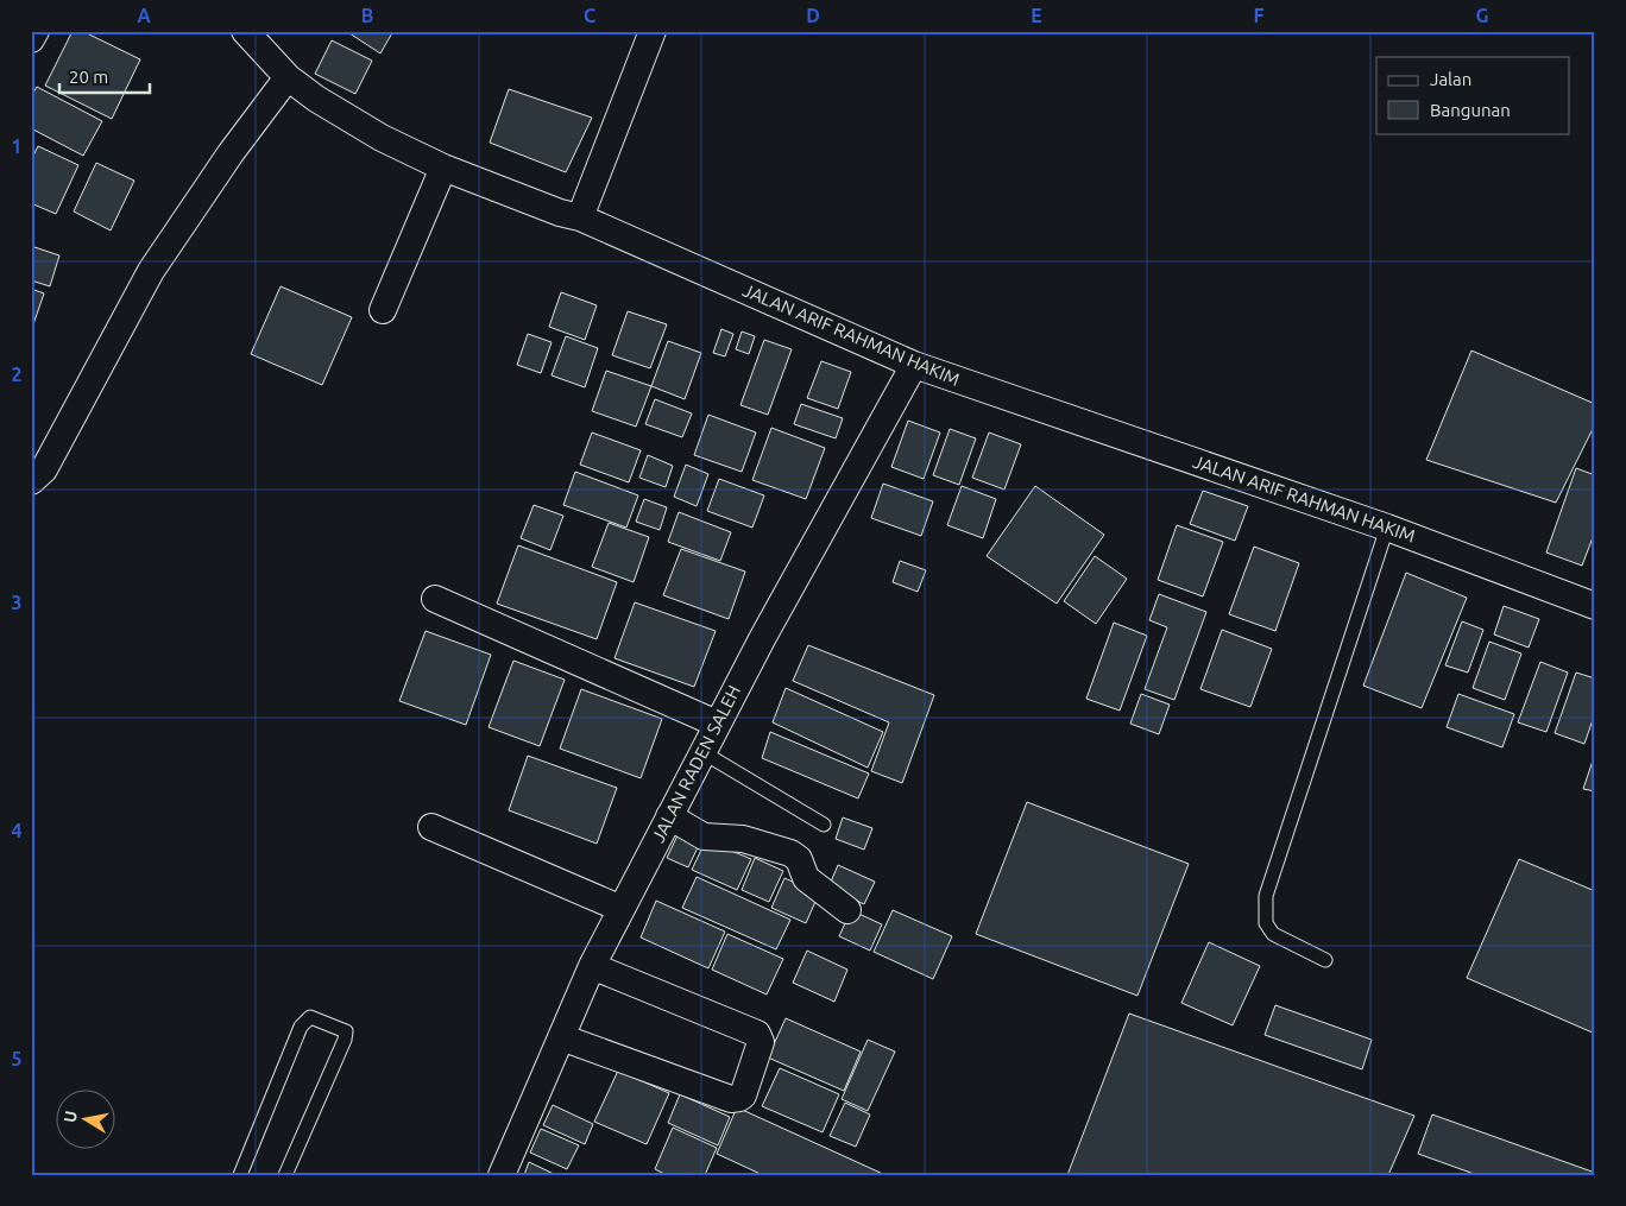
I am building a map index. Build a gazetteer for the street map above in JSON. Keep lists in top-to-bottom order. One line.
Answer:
{"streets":{"street":["JALAN ARIF RAHMAN HAKIM","JALAN RADEN SALEH"]},"crossings":[["JALAN ARIF RAHMAN HAKIM","JALAN RADEN SALEH"]],"legend":["Jalan","Bangunan"],"scale_bar":"20 m","north":"left","grid":{"columns":["A","B","C","D","E","F","G"],"rows":["1","2","3","4","5"]}}
